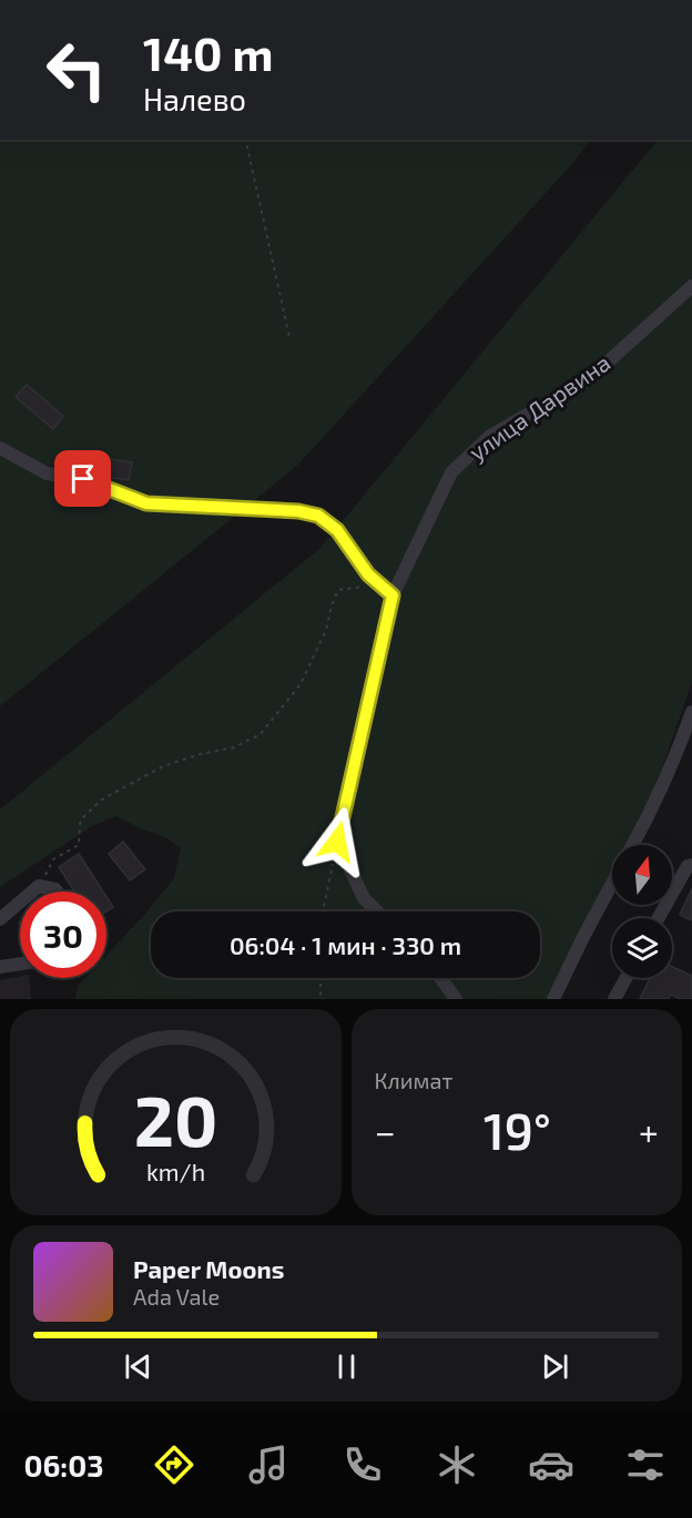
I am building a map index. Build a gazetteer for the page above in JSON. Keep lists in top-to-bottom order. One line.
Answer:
{"streets":{"street":["улица Дарвина"]},"north":"top","page":{"turn":["140 m","Налево"],"limit":"30","trip":"06:04 · 1 мин · 330 m","tile":"Климат","heat":["−","19°","+"],"song":["Paper Moons","Ada Vale"],"tabs":"06:03","gauge":["20","km/h"]}}
